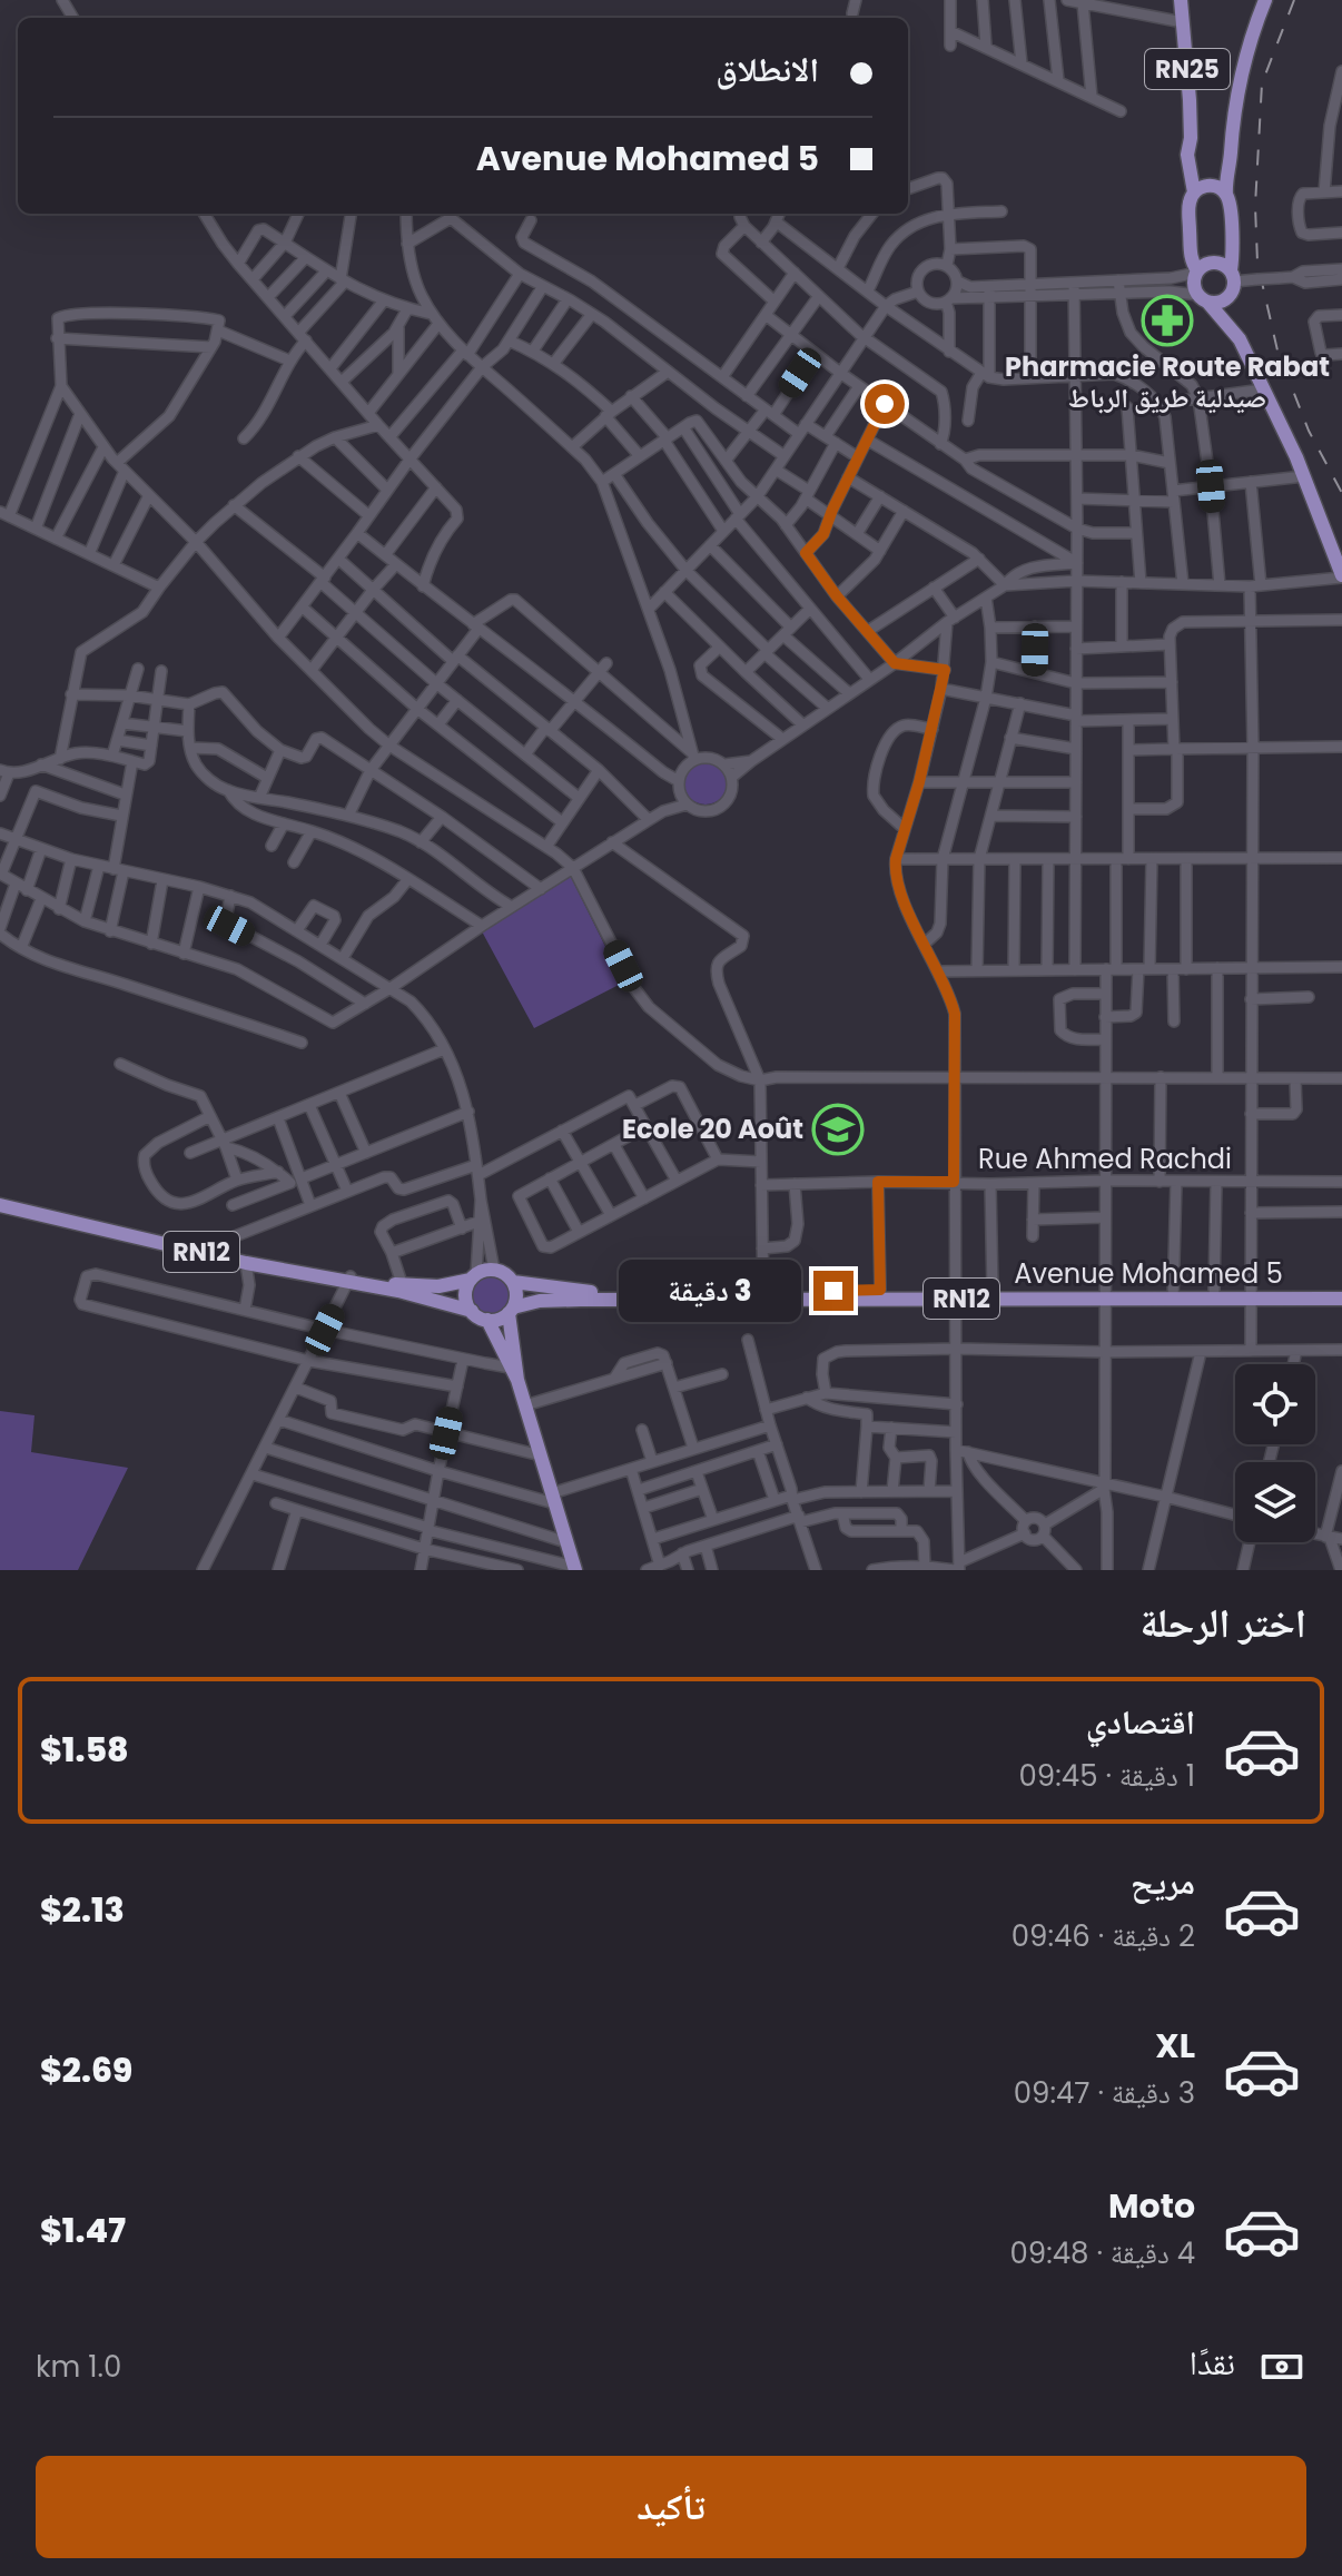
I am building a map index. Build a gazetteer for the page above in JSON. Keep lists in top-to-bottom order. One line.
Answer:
{"streets":{"main road":["RN25","RN12","Avenue Mohamed 5"],"street":["Rue Ahmed Rachdi"]},"crossings":[["RN12","Avenue Mohamed 5"]],"places":{"pharmacy":["Pharmacie Route Rabat صيدلية طريق الرباط"],"school or university":["Ecole 20 Août"]},"page":{"banner":["الانطلاق","Avenue Mohamed 5"],"bubble":"3 دقيقة","heading":"اختر الرحلة","list":[{"name":"اقتصادي","note":"1 دقيقة · 09:45","value":"$1.58"},{"name":"مريح","note":"2 دقيقة · 09:46","value":"$2.13"},{"name":"XL","note":"3 دقيقة · 09:47","value":"$2.69"},{"name":"Moto","note":"4 دقيقة · 09:48","value":"$1.47"}],"pay":["نقدًا","1.0 km"],"buttons":"تأكيد"}}
